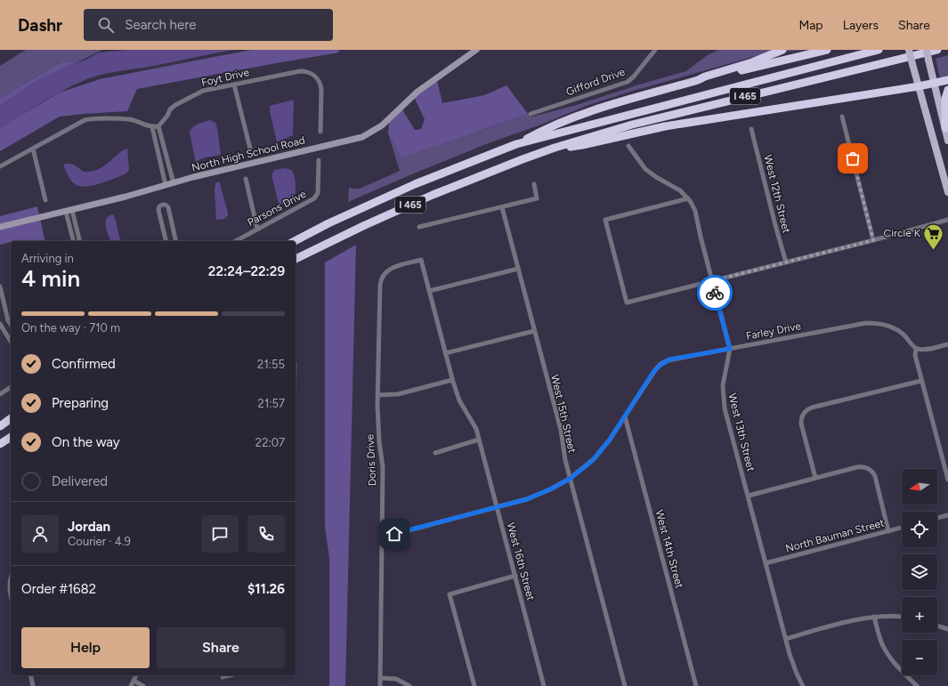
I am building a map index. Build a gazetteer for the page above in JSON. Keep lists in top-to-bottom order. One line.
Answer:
{"streets":{"highway":["I 465"],"street":["Foyt Drive","Gifford Drive","North High School Road","West 12th Street","Parsons Drive","Farley Drive","West 15th Street","West 13th Street","Doris Drive","North Bauman Street","West 14th Street","West 16th Street"]},"crossings":[["Farley Drive","West 15th Street"],["Farley Drive","West 13th Street"],["Farley Drive","Doris Drive"],["Farley Drive","West 14th Street"],["Farley Drive","West 16th Street"],["West 13th Street","North Bauman Street"],["Doris Drive","West 16th Street"]],"places":{"supermarket":["Circle K"]},"north":"left","page":{"header":"Dashr","search":"Search here","nav":["Map","Layers","Share"],"heading":["4 min","Arriving in","22:24–22:29"],"panel":["Jordan","Courier · 4.9","Order #1682","$11.26"],"bar":"On the way · 710 m","list":[["Confirmed","21:55"],["Preparing","21:57"],["On the way","22:07"],"Delivered"],"map_buttons":["+","−"],"buttons":["Help","Share"]}}
